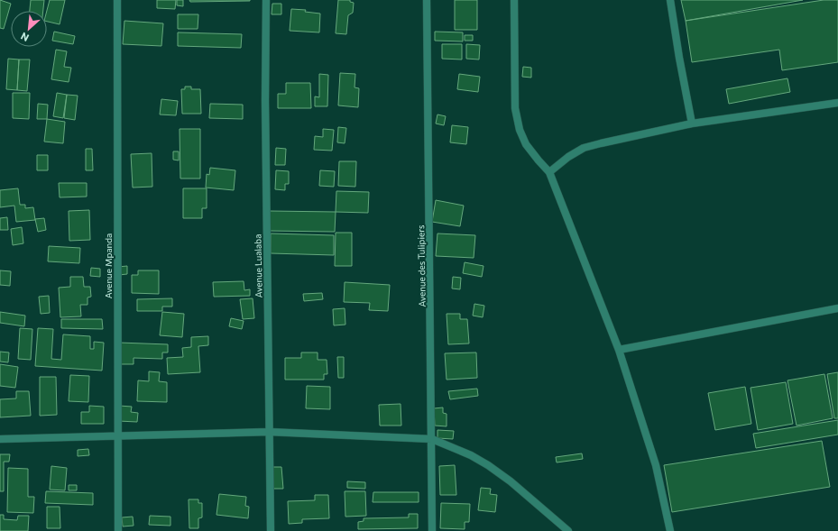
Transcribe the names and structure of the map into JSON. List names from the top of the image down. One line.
{"streets":{"street":["Avenue Mpanda","Avenue Lualaba","Avenue des Tulipiers"]},"north":"bottom left"}
